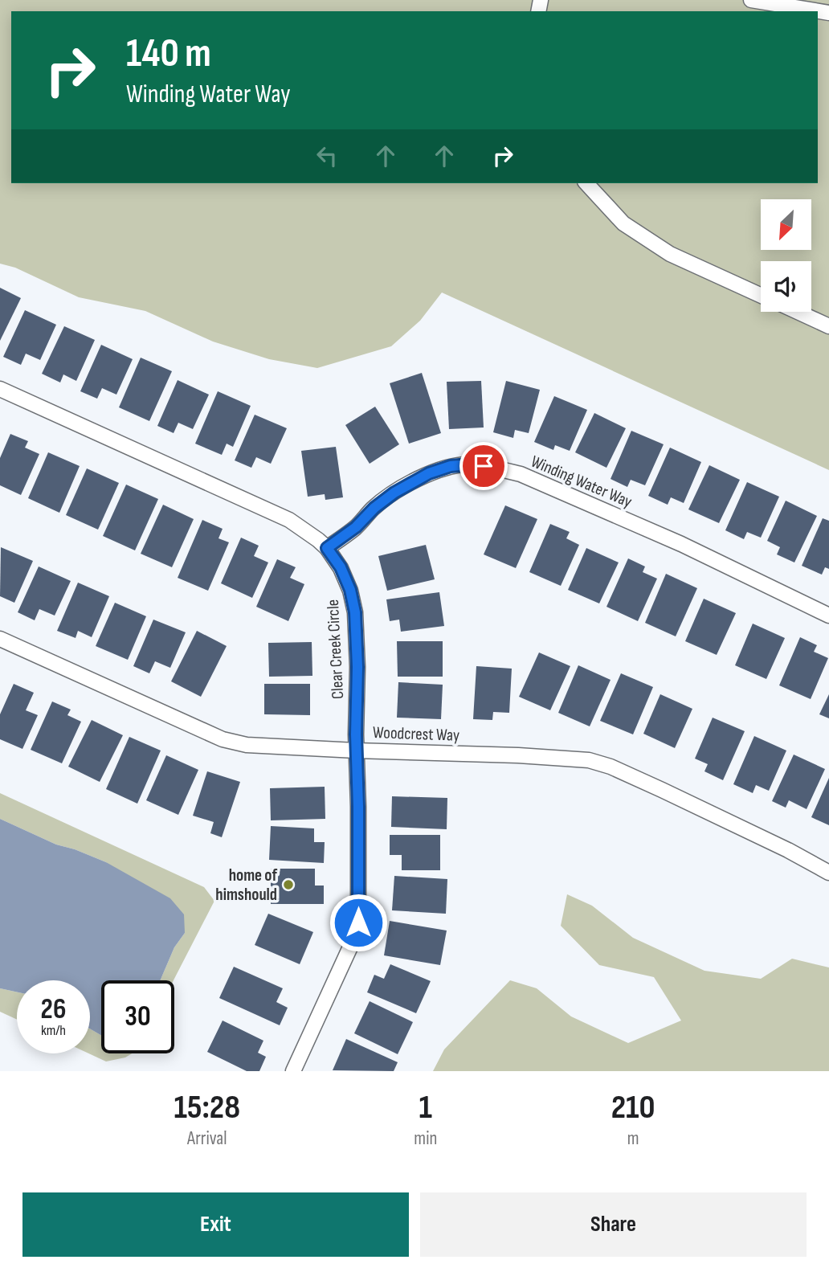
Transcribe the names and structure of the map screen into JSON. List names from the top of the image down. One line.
{"streets":{"street":["Winding Water Way","Clear Creek Circle","Woodcrest Way"]},"crossings":[["Winding Water Way","Clear Creek Circle"],["Clear Creek Circle","Woodcrest Way"]],"places":["home of himshould"],"north":"bottom left","page":{"turn":["140 m","Winding Water Way"],"speed":"26 km/h","limit":"30","eta":["15:28","Arrival","1","min","210","m"],"buttons":["Exit","Share"]}}
